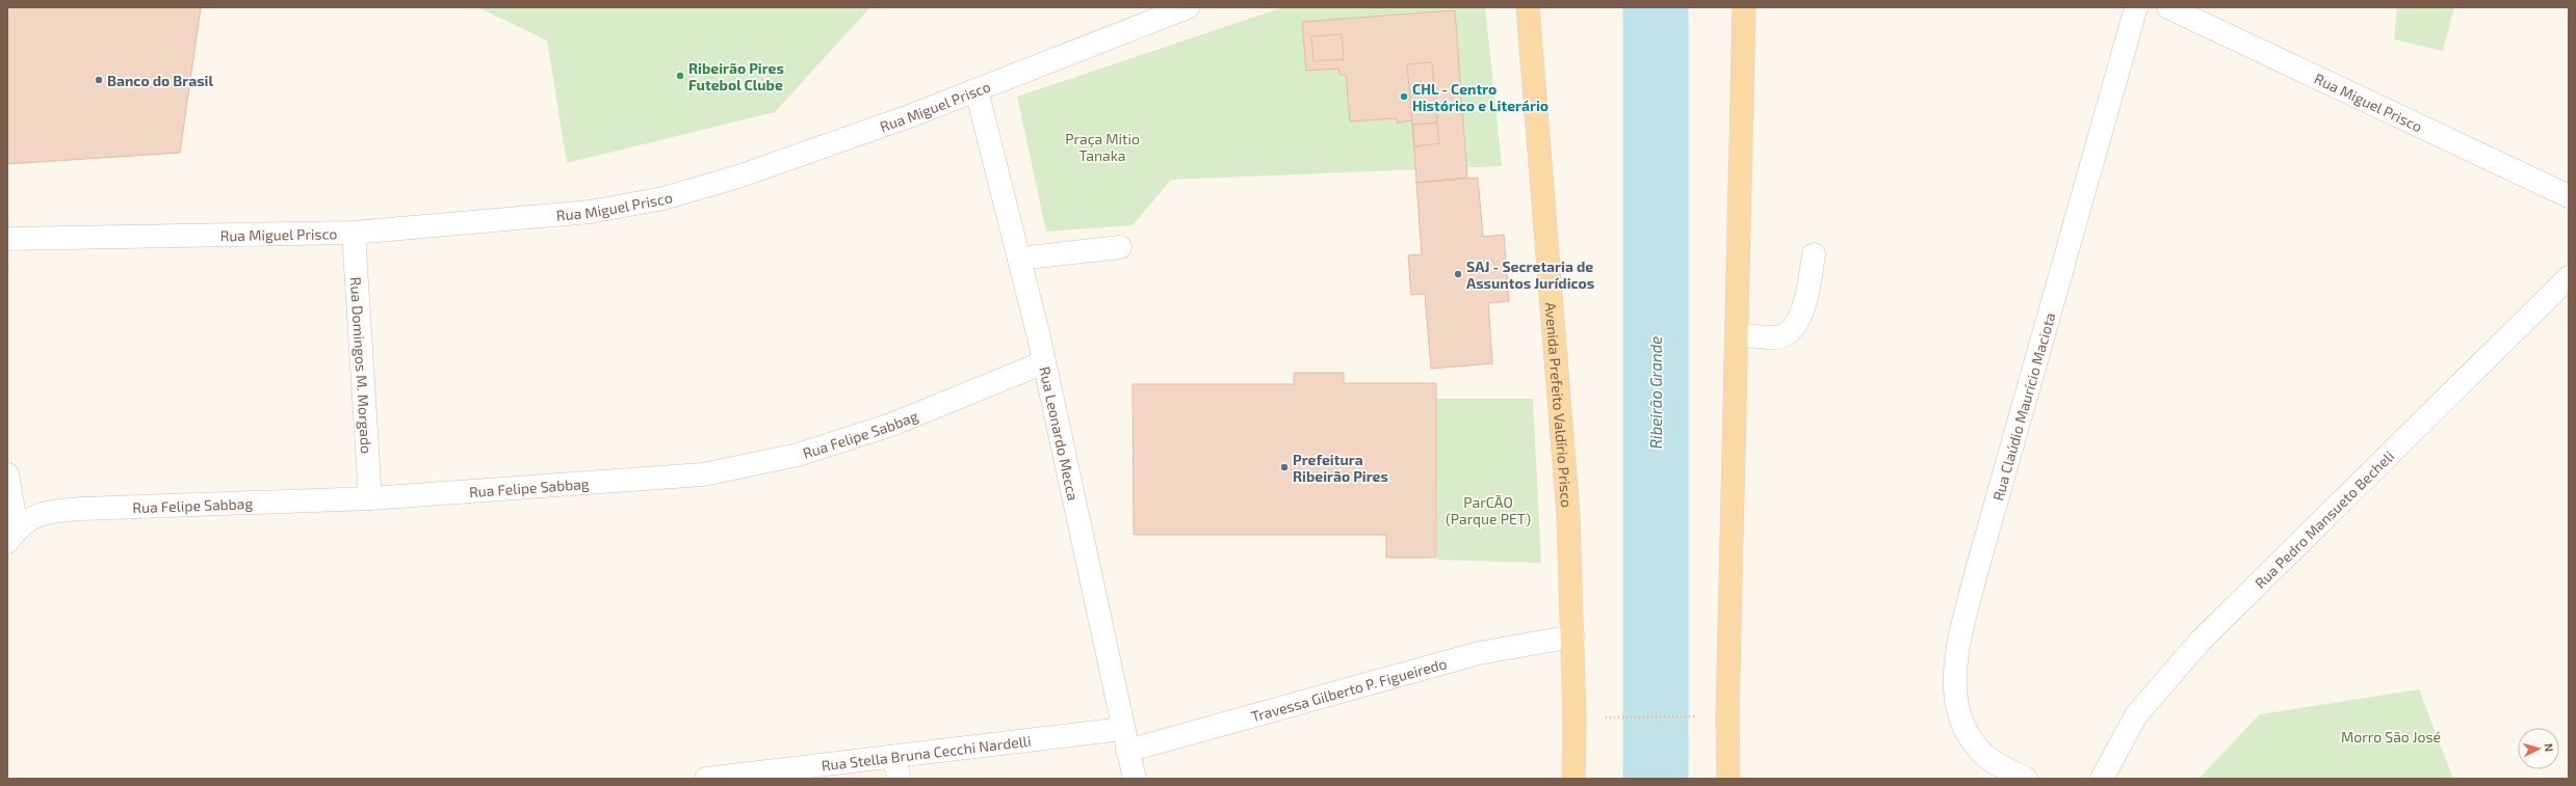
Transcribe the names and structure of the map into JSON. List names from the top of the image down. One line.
{"streets":{"main road":["Avenida Prefeito Valdírio Prisco"],"street":["Rua Miguel Prisco","Rua Domingos M. Morgado","Rua Claúdio Maurício Maciota","Rua Felipe Sabbag","Rua Leonardo Mecca","Rua Pedro Mansueto Becheli","Travessa Gilberto P. Figueiredo","Rua Stella Bruna Cecchi Nardelli"]},"crossings":[["Rua Miguel Prisco","Rua Domingos M. Morgado"],["Rua Miguel Prisco","Rua Leonardo Mecca"],["Rua Domingos M. Morgado","Rua Felipe Sabbag"],["Avenida Prefeito Valdírio Prisco","Travessa Gilberto P. Figueiredo"],["Rua Felipe Sabbag","Rua Leonardo Mecca"],["Rua Leonardo Mecca","Travessa Gilberto P. Figueiredo"],["Rua Leonardo Mecca","Rua Stella Bruna Cecchi Nardelli"]],"water":["Ribeirão Grande"],"parks":["Praça Mitio Tanaka","ParCÃO (Parque PET)","Morro São José"],"places":["Ribeirão Pires Futebol Clube","Banco do Brasil","CHL - Centro Histórico e Literário","SAJ - Secretaria de Assuntos Jurídicos","Prefeitura Ribeirão Pires"],"north":"right"}
